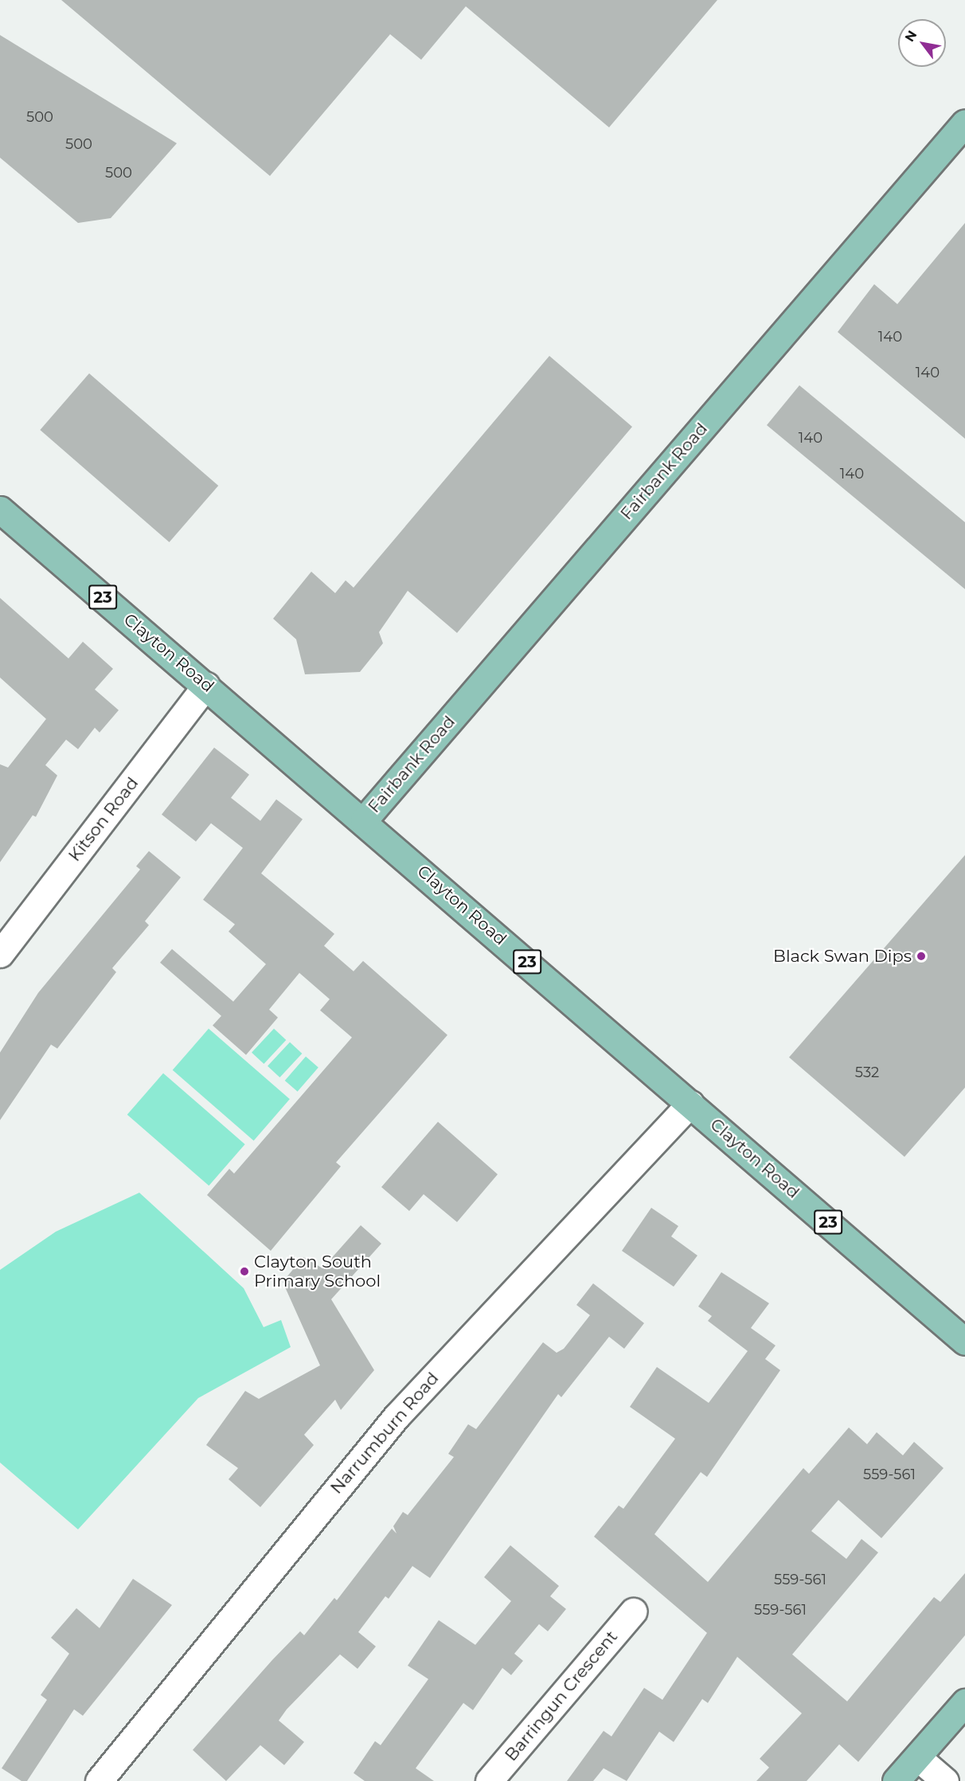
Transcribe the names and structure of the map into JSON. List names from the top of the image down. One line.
{"streets":{"main road":["Fairbank Road","23","Clayton Road"],"street":["Kitson Road","Narrumburn Road","Barringun Crescent"]},"crossings":[["Fairbank Road","Clayton Road"],["Clayton Road","Kitson Road"],["Clayton Road","Narrumburn Road"]],"places":["Black Swan Dips","Clayton South Primary School"],"house_numbers":["500","500","500","140","140","140","140","532","559-561","559-561","559-561"],"north":"top left"}
